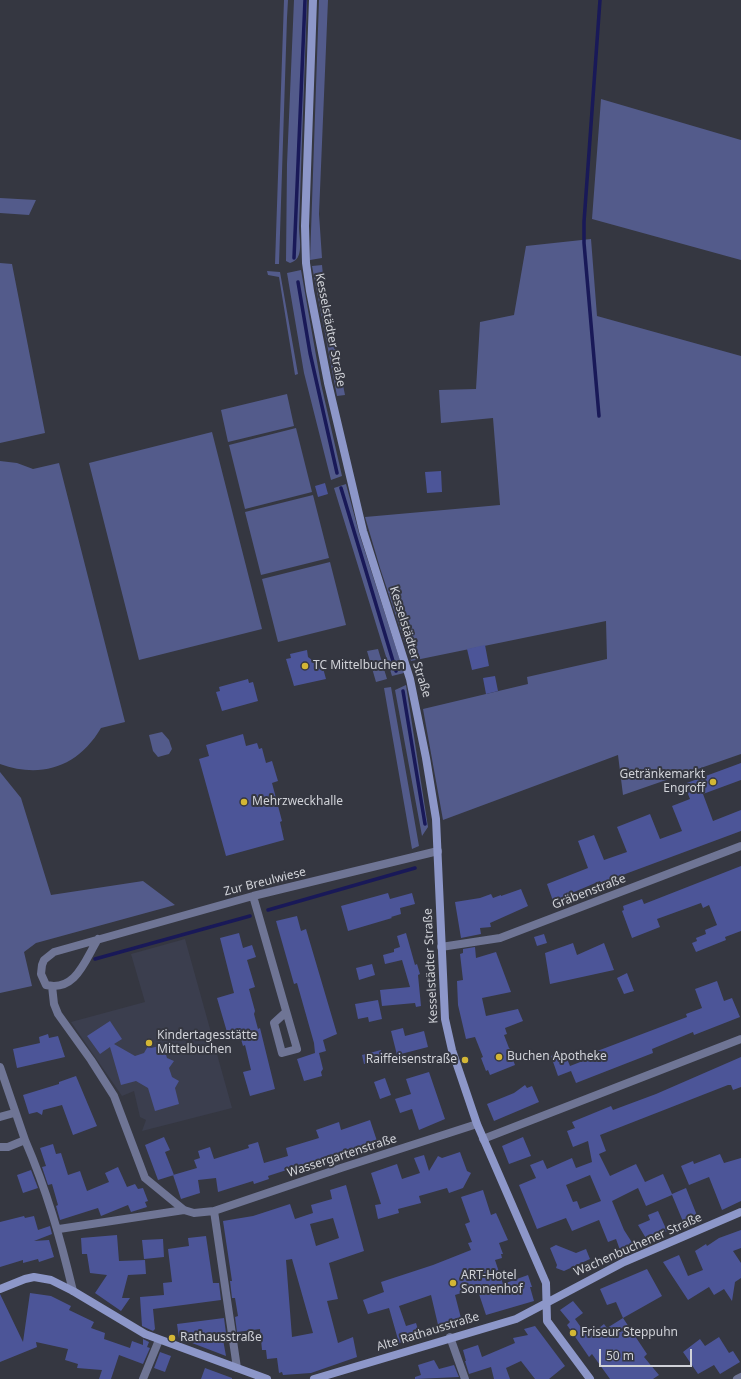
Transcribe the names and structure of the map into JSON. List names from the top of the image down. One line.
{"streets":{"main road":["Kesselstädter Straße","Wachenbuchener Straße","Alte Rathausstraße"],"street":["Zur Breulwiese","Gräbenstraße","Wassergartenstraße"]},"crossings":[["Kesselstädter Straße","Zur Breulwiese"],["Kesselstädter Straße","Gräbenstraße"],["Kesselstädter Straße","Wassergartenstraße"],["Kesselstädter Straße","Wachenbuchener Straße"],["Kesselstädter Straße","Alte Rathausstraße"],["Zur Breulwiese","Wassergartenstraße"],["Wachenbuchener Straße","Alte Rathausstraße"]],"places":["TC Mittelbuchen","Getränkemarkt Engroff","Mehrzweckhalle","Kindertagesstätte Mittelbuchen","Buchen Apotheke","Raiffeisenstraße","ART-Hotel Sonnenhof","Friseur Steppuhn","Rathausstraße"],"scale_bar":"50 m"}
